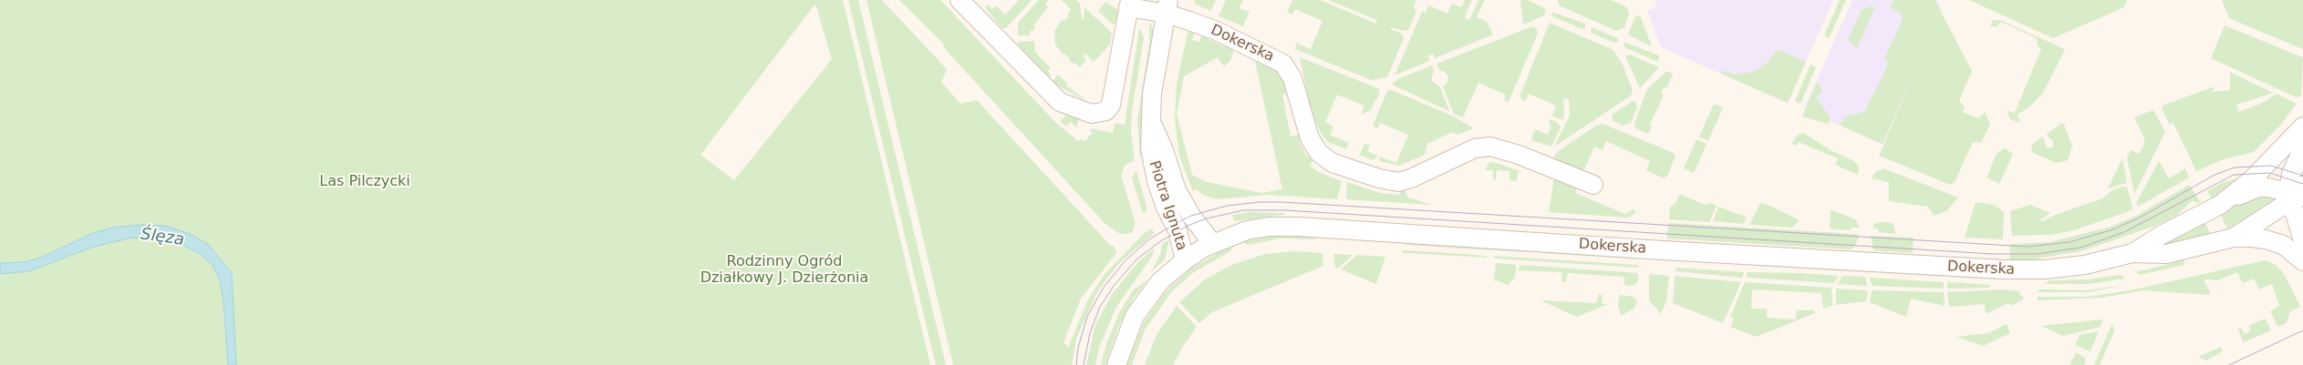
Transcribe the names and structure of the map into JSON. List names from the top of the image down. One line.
{"streets":{"street":["Dokerska","Piotra Ignuta"]},"crossings":[["Dokerska","Piotra Ignuta"]],"water":["Ślęza"],"parks":["Las Pilczycki","Rodzinny Ogród Działkowy J. Dzierżonia"]}
